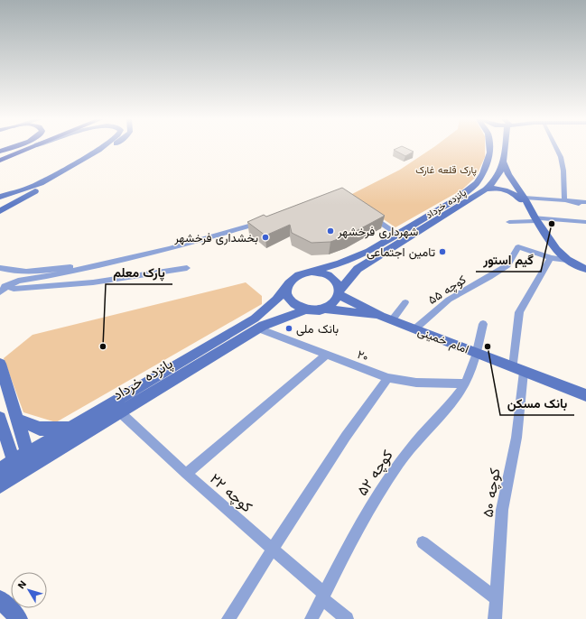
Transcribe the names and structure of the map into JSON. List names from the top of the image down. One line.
{"streets":{"main road":["پانزده خرداد","امام خمینی"],"street":["کوچه ۵۵","۲۰","کوچه ۵۲","کوچه ۲۲","کوچه ۵۰"]},"crossings":[["پانزده خرداد","امام خمینی"],["پانزده خرداد","۲۰"],["پانزده خرداد","کوچه ۲۲"],["کوچه ۵۵","امام خمینی"],["کوچه ۵۵","کوچه ۵۰"],["امام خمینی","کوچه ۵۲"],["امام خمینی","کوچه ۵۰"],["۲۰","کوچه ۵۲"],["کوچه ۵۲","کوچه ۲۲"]],"parks":["پارک قلعه غارک"],"places":["گیم استور","شهرداری فرخشهر","بخشداری فرخشهر","تامین اجتماعی","بانک ملی","پارک معلم","بانک مسکن"],"north":"top left"}
